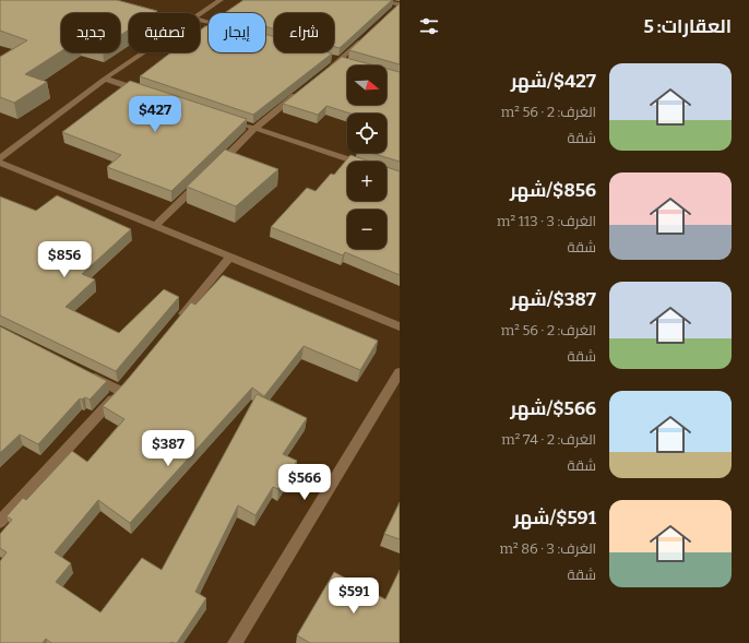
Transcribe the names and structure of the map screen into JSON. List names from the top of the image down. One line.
{"north":"right","page":{"heading":"العقارات: 5","chip":["شراء","إيجار","تصفية","جديد"],"list":[{"name":"$427/شهر","note":"الغرف: 2 · 56 m² · شقة"},{"name":"$856/شهر","note":"الغرف: 3 · 113 m² · شقة"},{"name":"$387/شهر","note":"الغرف: 2 · 56 m² · شقة"},{"name":"$566/شهر","note":"الغرف: 2 · 74 m² · شقة"},{"name":"$591/شهر","note":"الغرف: 3 · 86 m² · شقة"}],"map_buttons":["+","−"],"price":["$427","$856","$387","$566","$591"]}}
